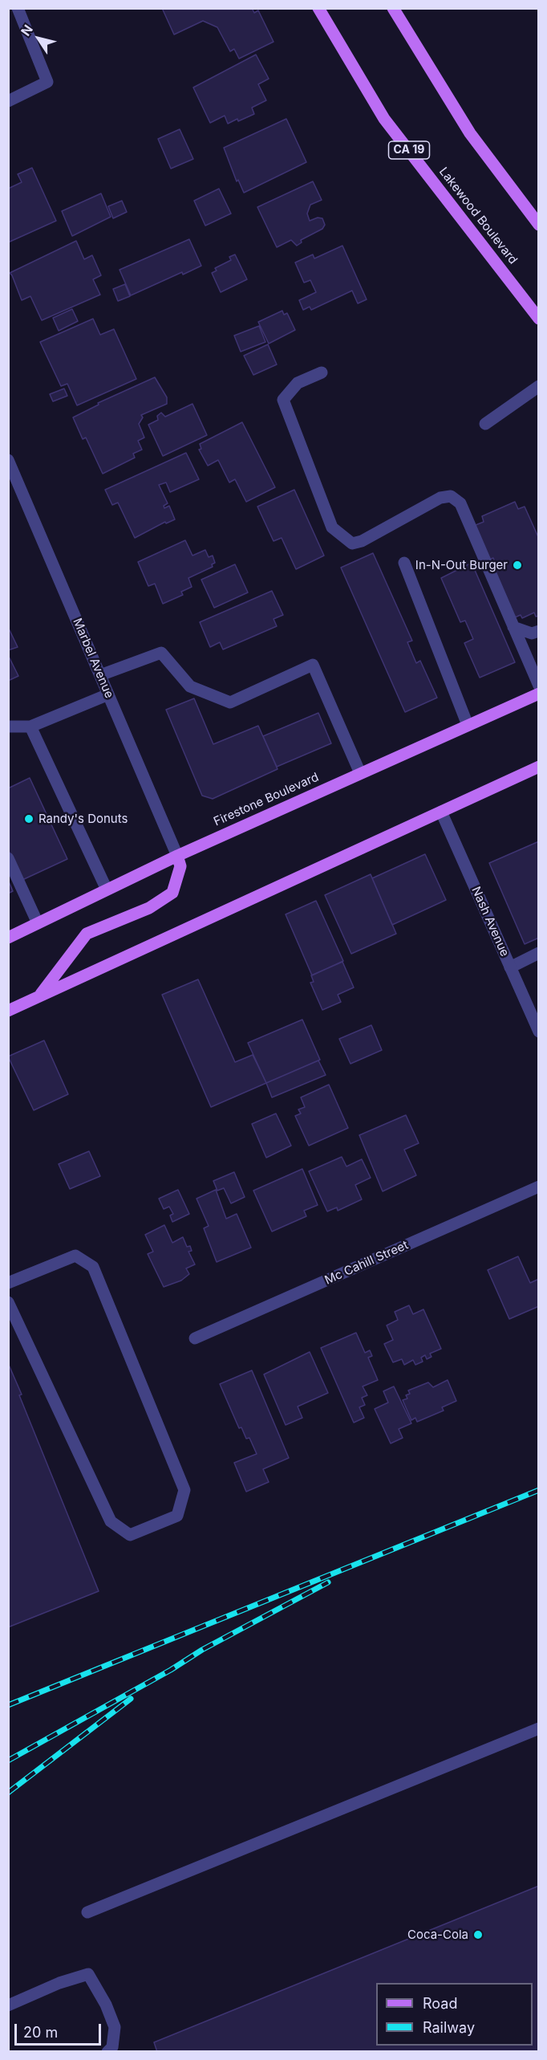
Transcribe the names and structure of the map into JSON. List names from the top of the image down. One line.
{"streets":{"main road":["CA 19","Lakewood Boulevard","Firestone Boulevard"],"street":["Marbel Avenue","Nash Avenue","Mc Cahill Street"]},"crossings":[["Marbel Avenue","Firestone Boulevard"]],"places":["In-N-Out Burger","Randy's Donuts","Coca-Cola"],"legend":["Road","Railway"],"scale_bar":"20 m","north":"top left"}
